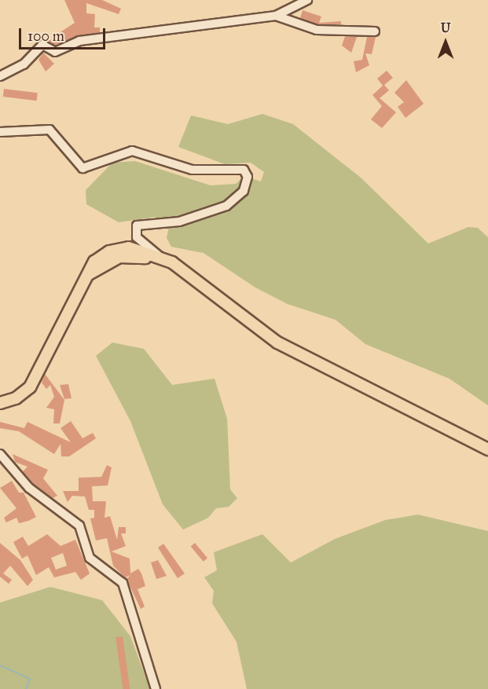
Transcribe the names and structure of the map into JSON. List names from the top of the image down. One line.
{"scale_bar":"100 m","north":"top"}
